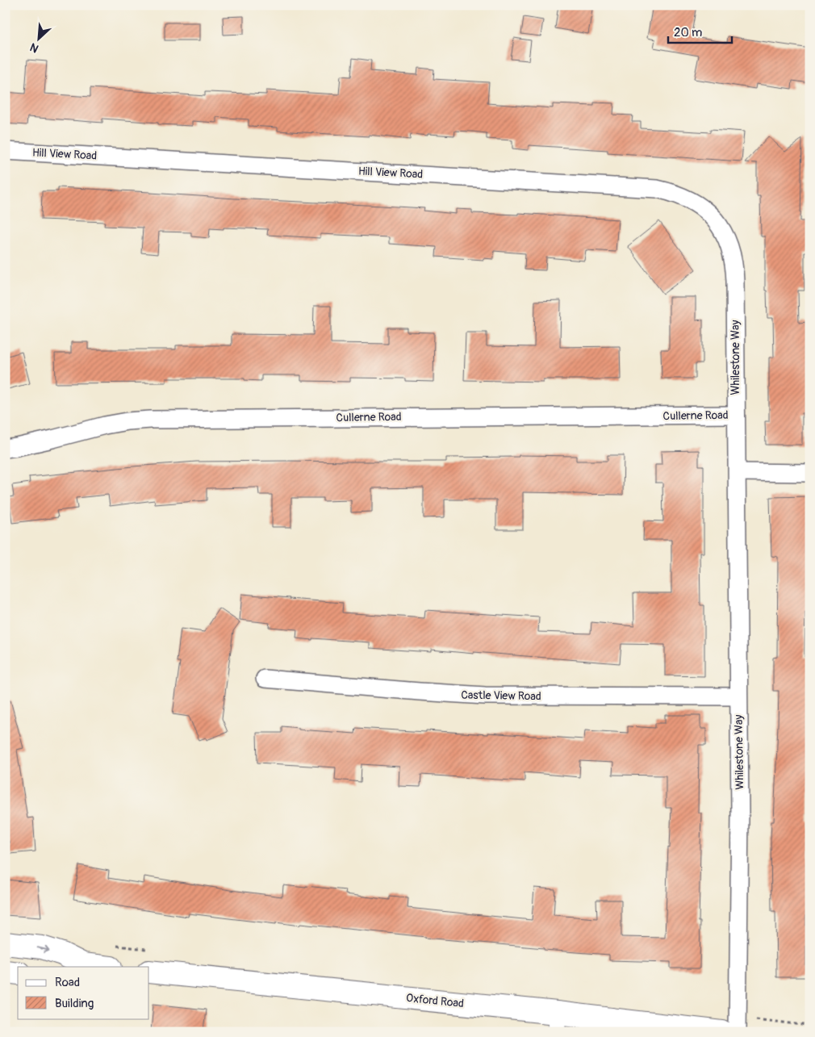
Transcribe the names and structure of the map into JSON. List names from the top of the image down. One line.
{"streets":{"main road":["Oxford Road"],"street":["Hill View Road","Whilestone Way","Cullerne Road","Castle View Road"]},"crossings":[["Hill View Road","Whilestone Way"],["Whilestone Way","Cullerne Road"],["Whilestone Way","Castle View Road"]],"legend":["Road","Building"],"scale_bar":"20 m","north":"bottom left"}
